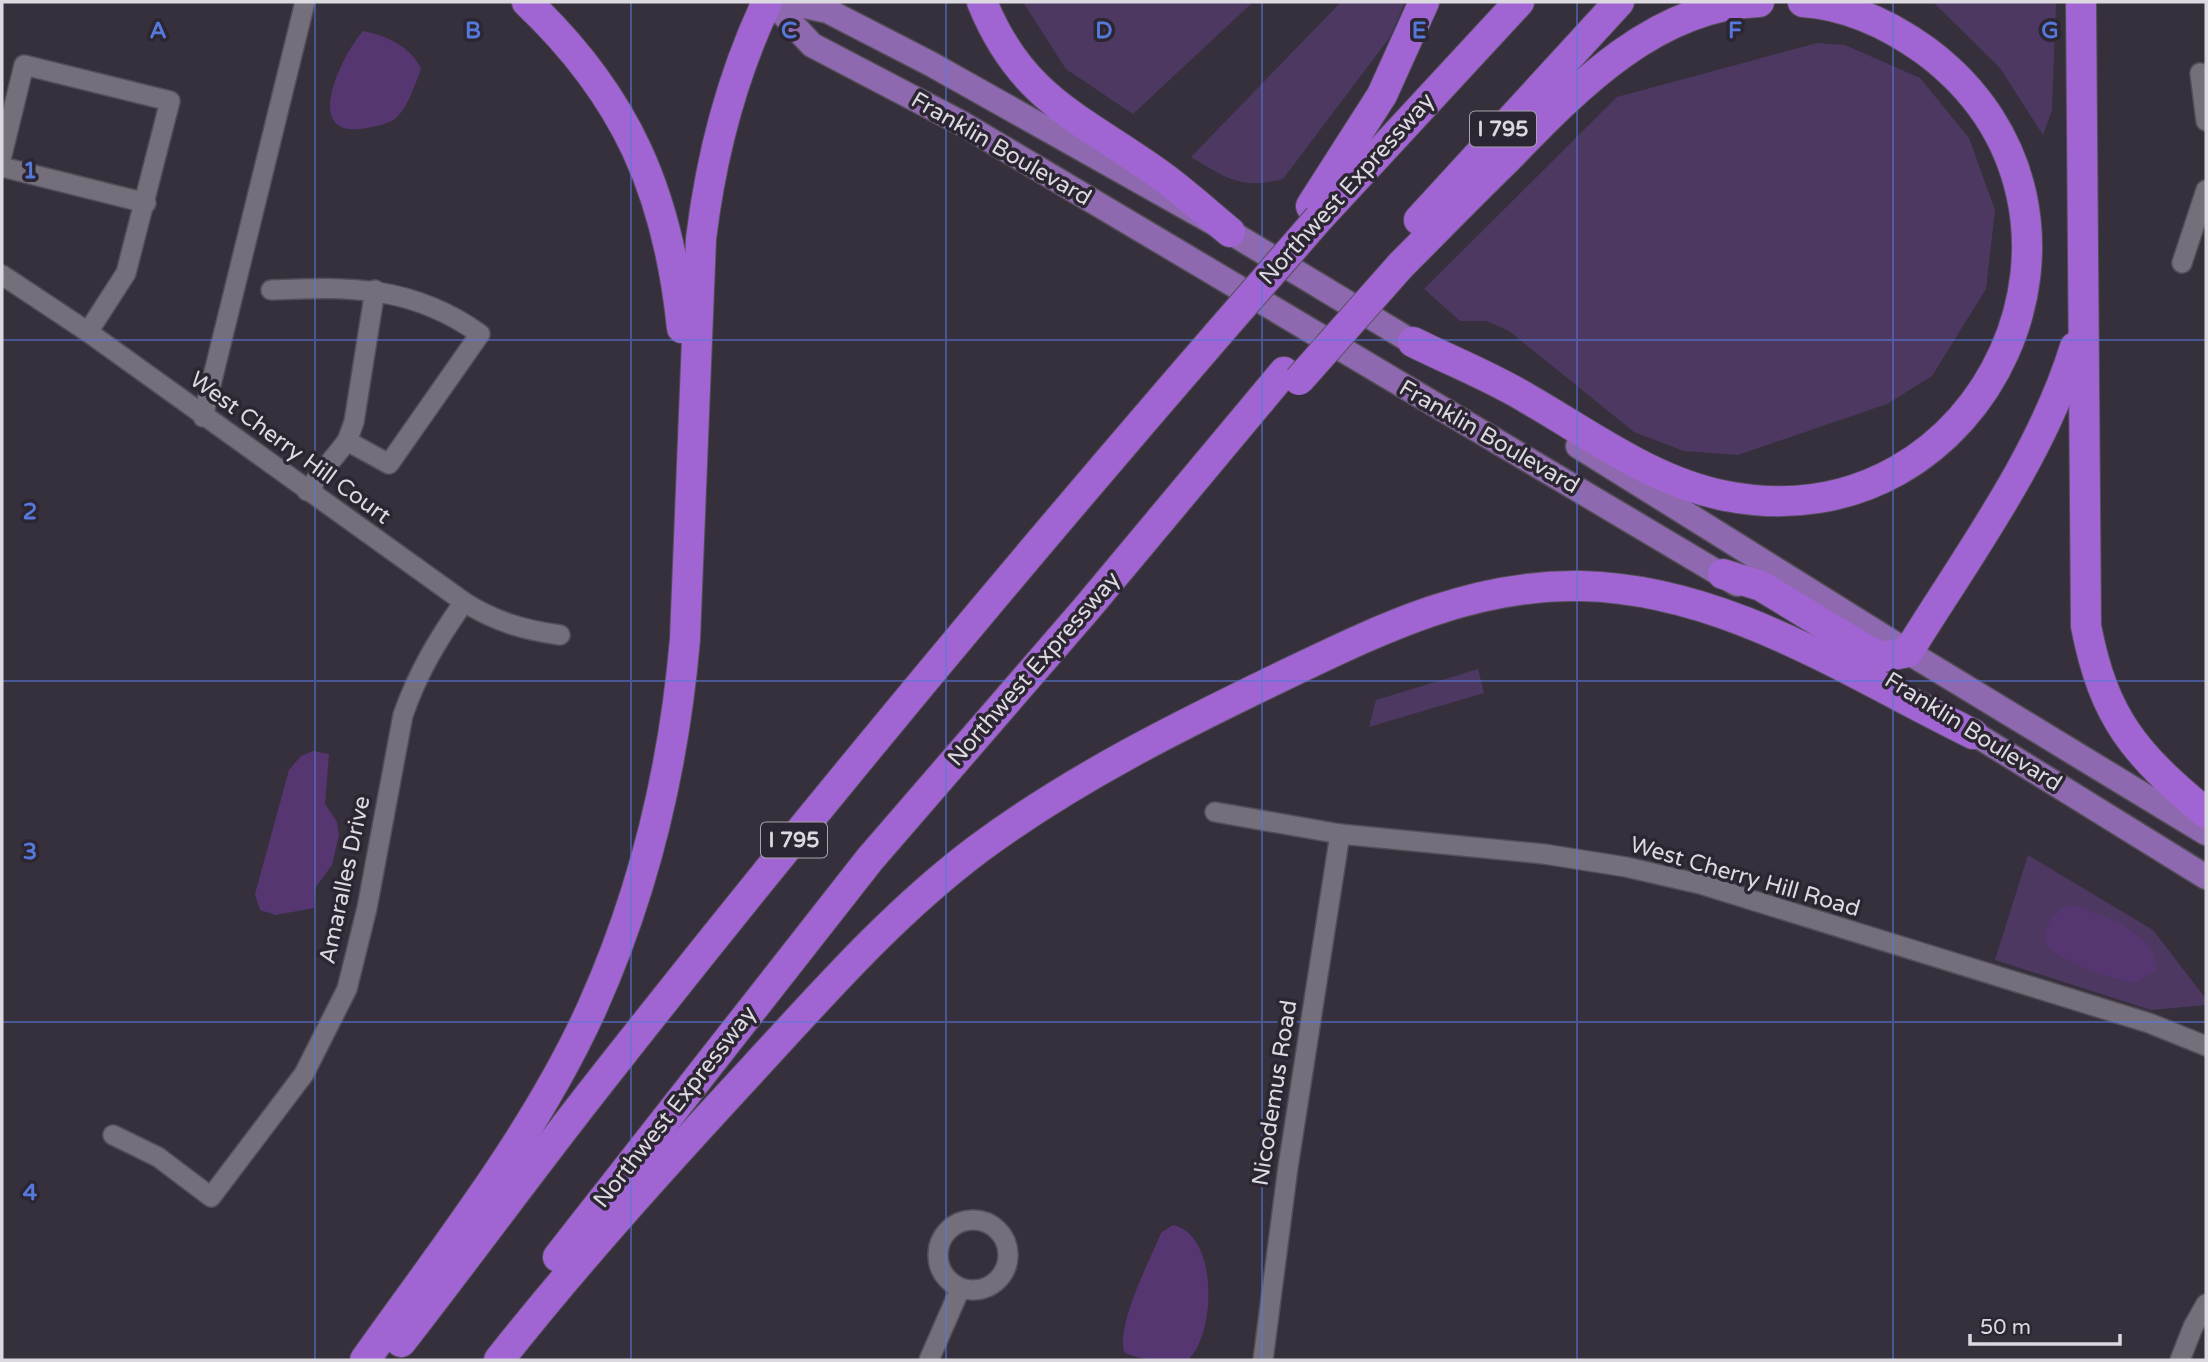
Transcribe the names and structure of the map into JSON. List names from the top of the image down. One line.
{"streets":{"highway":["I 795","Northwest Expressway"],"main road":["Franklin Boulevard"],"street":["West Cherry Hill Court","West Cherry Hill Road","Amaralles Drive","Nicodemus Road"]},"crossings":[["West Cherry Hill Court","Amaralles Drive"],["West Cherry Hill Road","Nicodemus Road"]],"scale_bar":"50 m","grid":{"columns":["A","B","C","D","E","F","G"],"rows":["1","2","3","4"]}}
